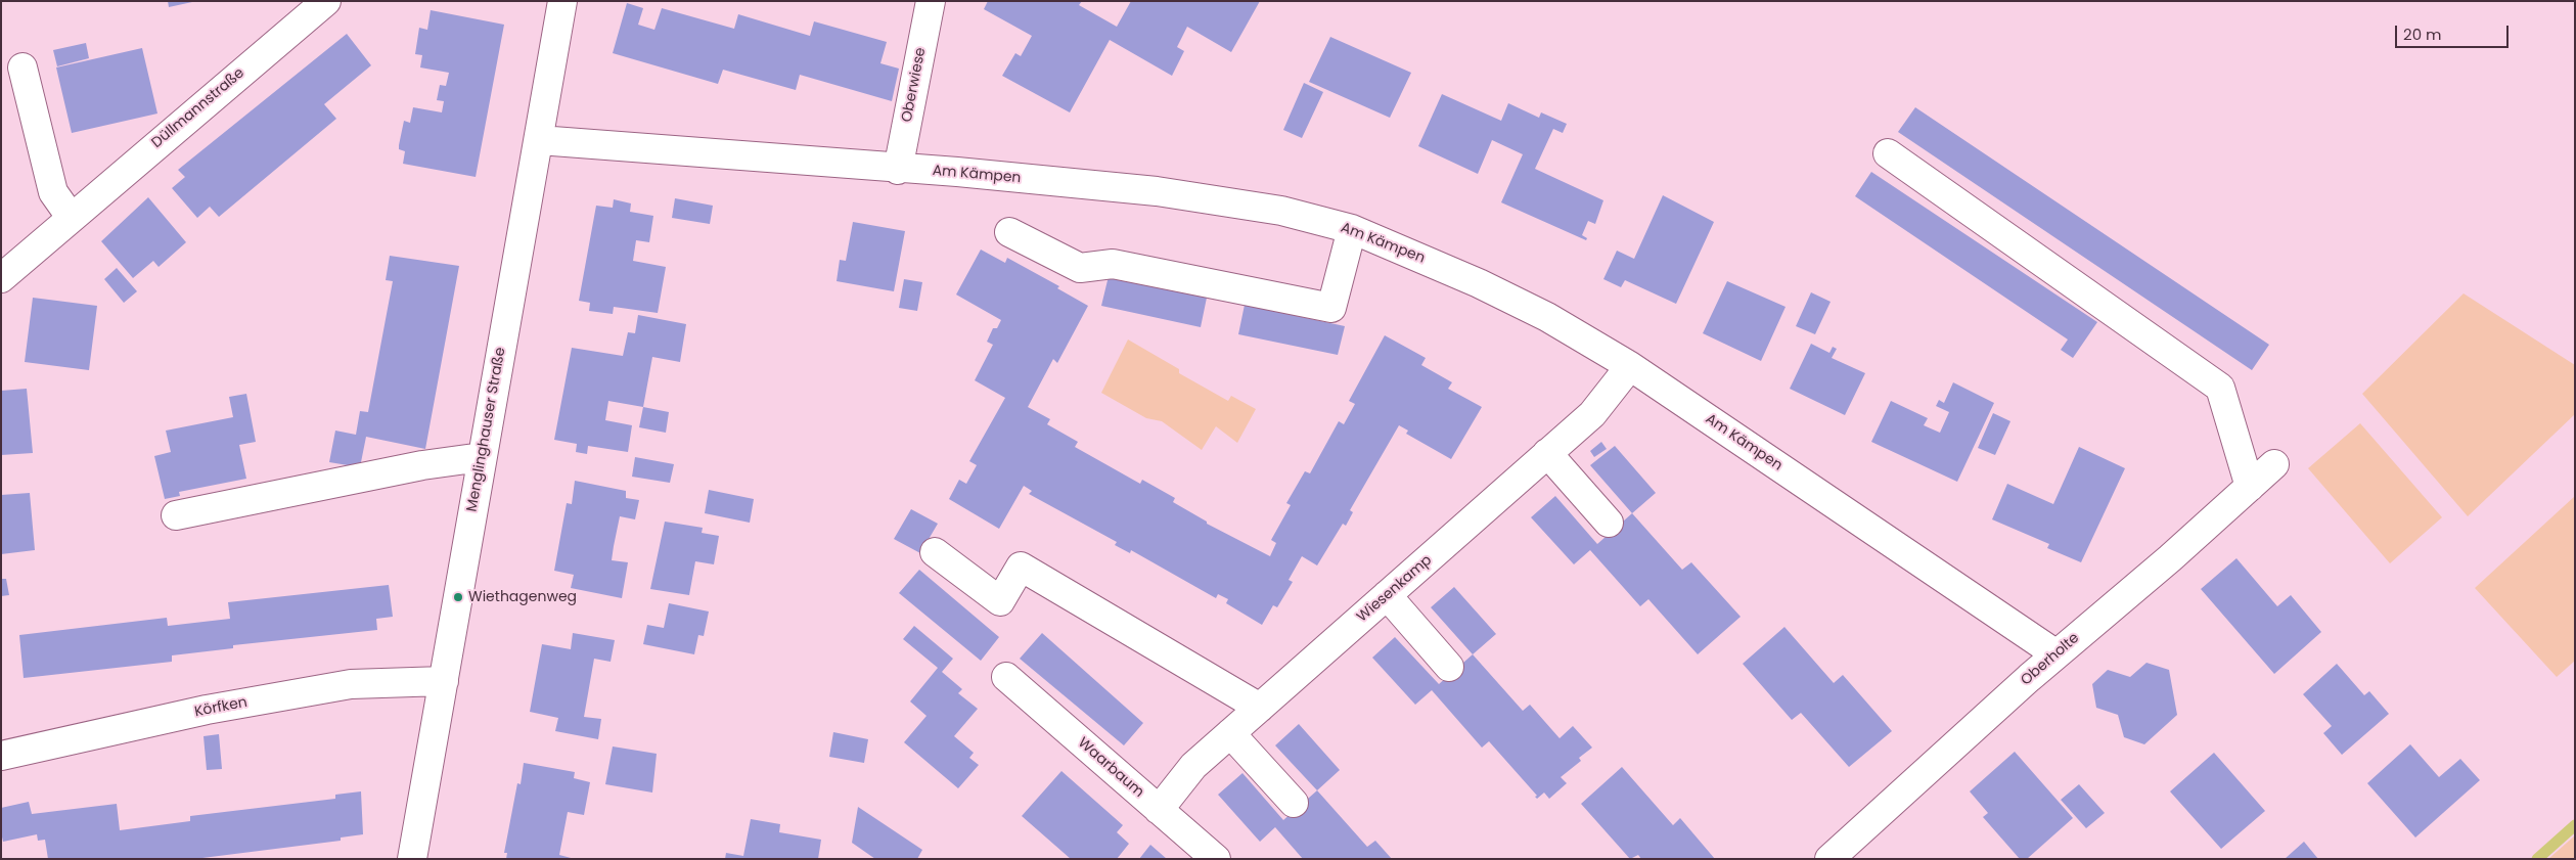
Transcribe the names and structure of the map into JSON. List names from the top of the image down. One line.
{"streets":{"street":["Oberwiese","Düllmannstraße","Am Kämpen","Menglinghauser Straße","Wiesenkamp","Oberholte","Körfken","Waarbaum"]},"crossings":[["Oberwiese","Am Kämpen"],["Am Kämpen","Menglinghauser Straße"],["Am Kämpen","Wiesenkamp"],["Am Kämpen","Oberholte"],["Menglinghauser Straße","Körfken"],["Wiesenkamp","Waarbaum"]],"places":["Wiethagenweg"],"scale_bar":"20 m"}
